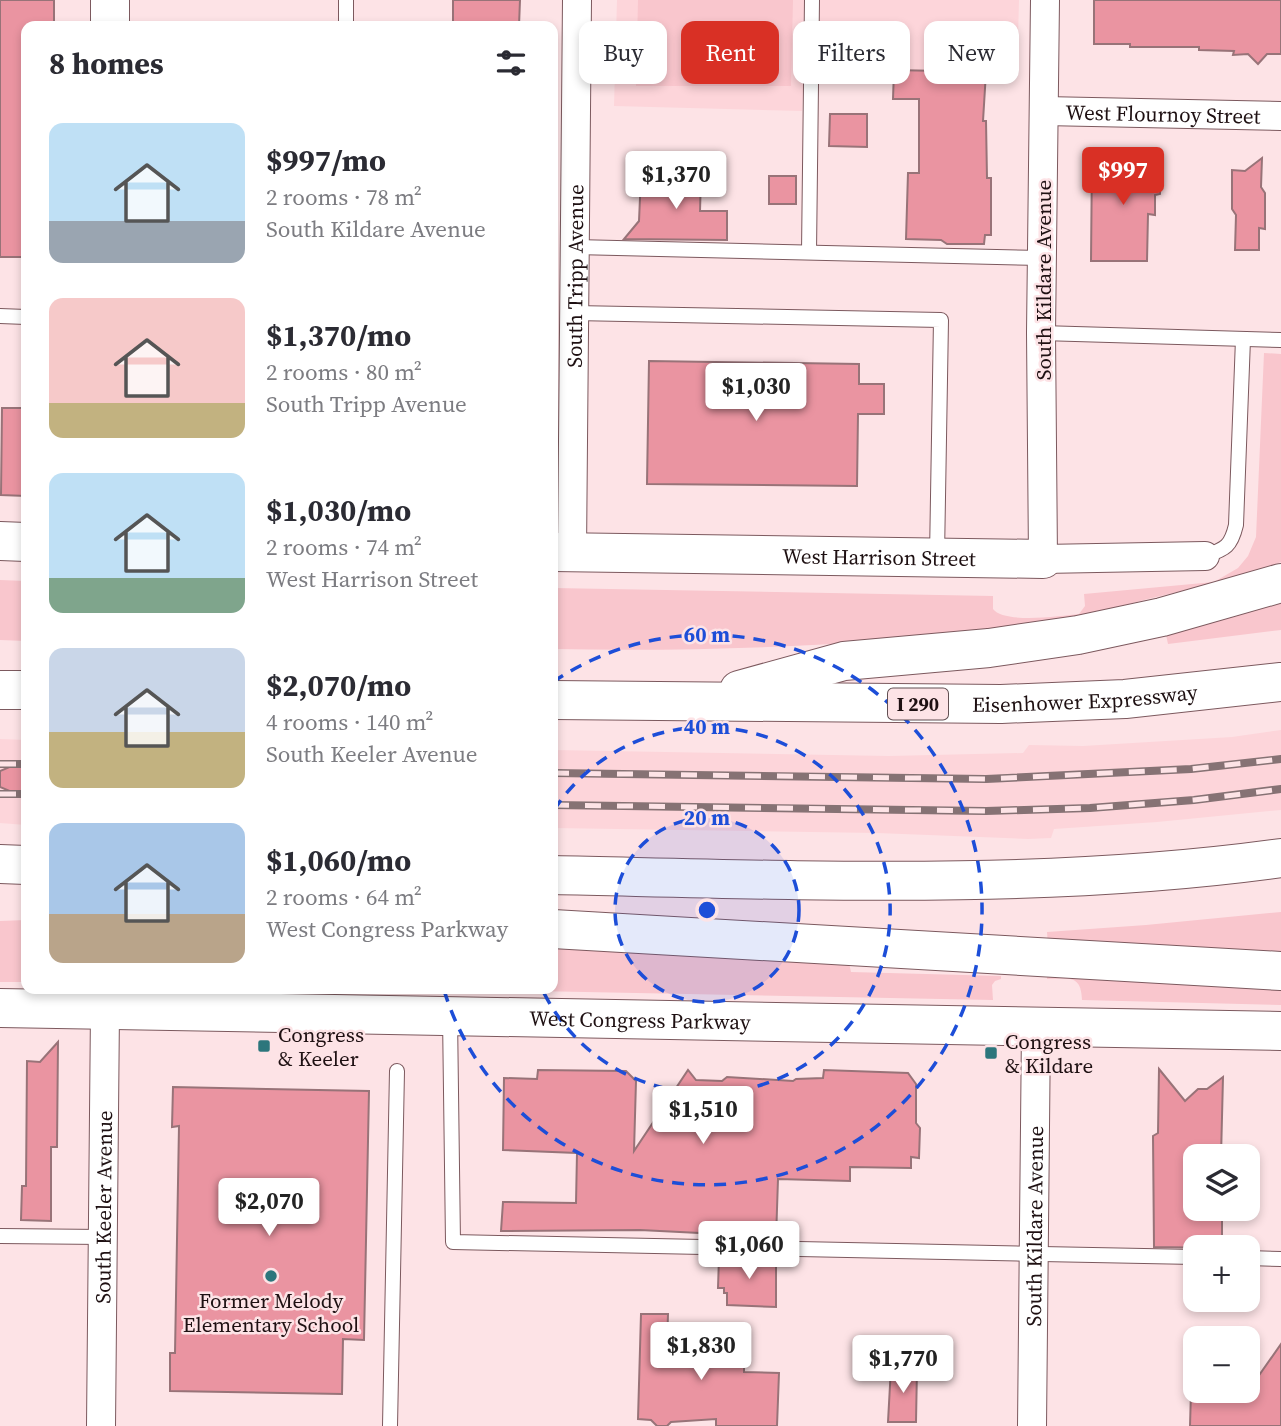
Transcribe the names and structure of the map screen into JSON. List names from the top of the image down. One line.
{"streets":{"main road":["West Harrison Street","Eisenhower Expressway","I 290","West Congress Parkway"],"street":["West Flournoy Street","South Tripp Avenue","South Kildare Avenue","South Keeler Avenue"]},"crossings":[["West Flournoy Street","South Kildare Avenue"],["South Tripp Avenue","West Harrison Street"],["South Kildare Avenue","West Harrison Street"],["South Kildare Avenue","West Congress Parkway"],["West Congress Parkway","South Keeler Avenue"]],"places":{"transit":["Congress & Keeler","Congress & Kildare"],"other":["Former Melody Elementary School"]},"page":{"chip":["Buy","Rent","Filters","New"],"heading":"8 homes","list":[{"name":"$997/mo","note":"2 rooms · 78 m² · South Kildare Avenue"},{"name":"$1,370/mo","note":"2 rooms · 80 m² · South Tripp Avenue"},{"name":"$1,030/mo","note":"2 rooms · 74 m² · West Harrison Street"},{"name":"$2,070/mo","note":"4 rooms · 140 m² · South Keeler Avenue"},{"name":"$1,060/mo","note":"2 rooms · 64 m² · West Congress Parkway"}],"price":["$997","$1,370","$1,030","$1,510","$2,070","$1,060","$1,830","$1,770"],"map_buttons":["+","−"]},"rings":["60 m","40 m","20 m"]}
